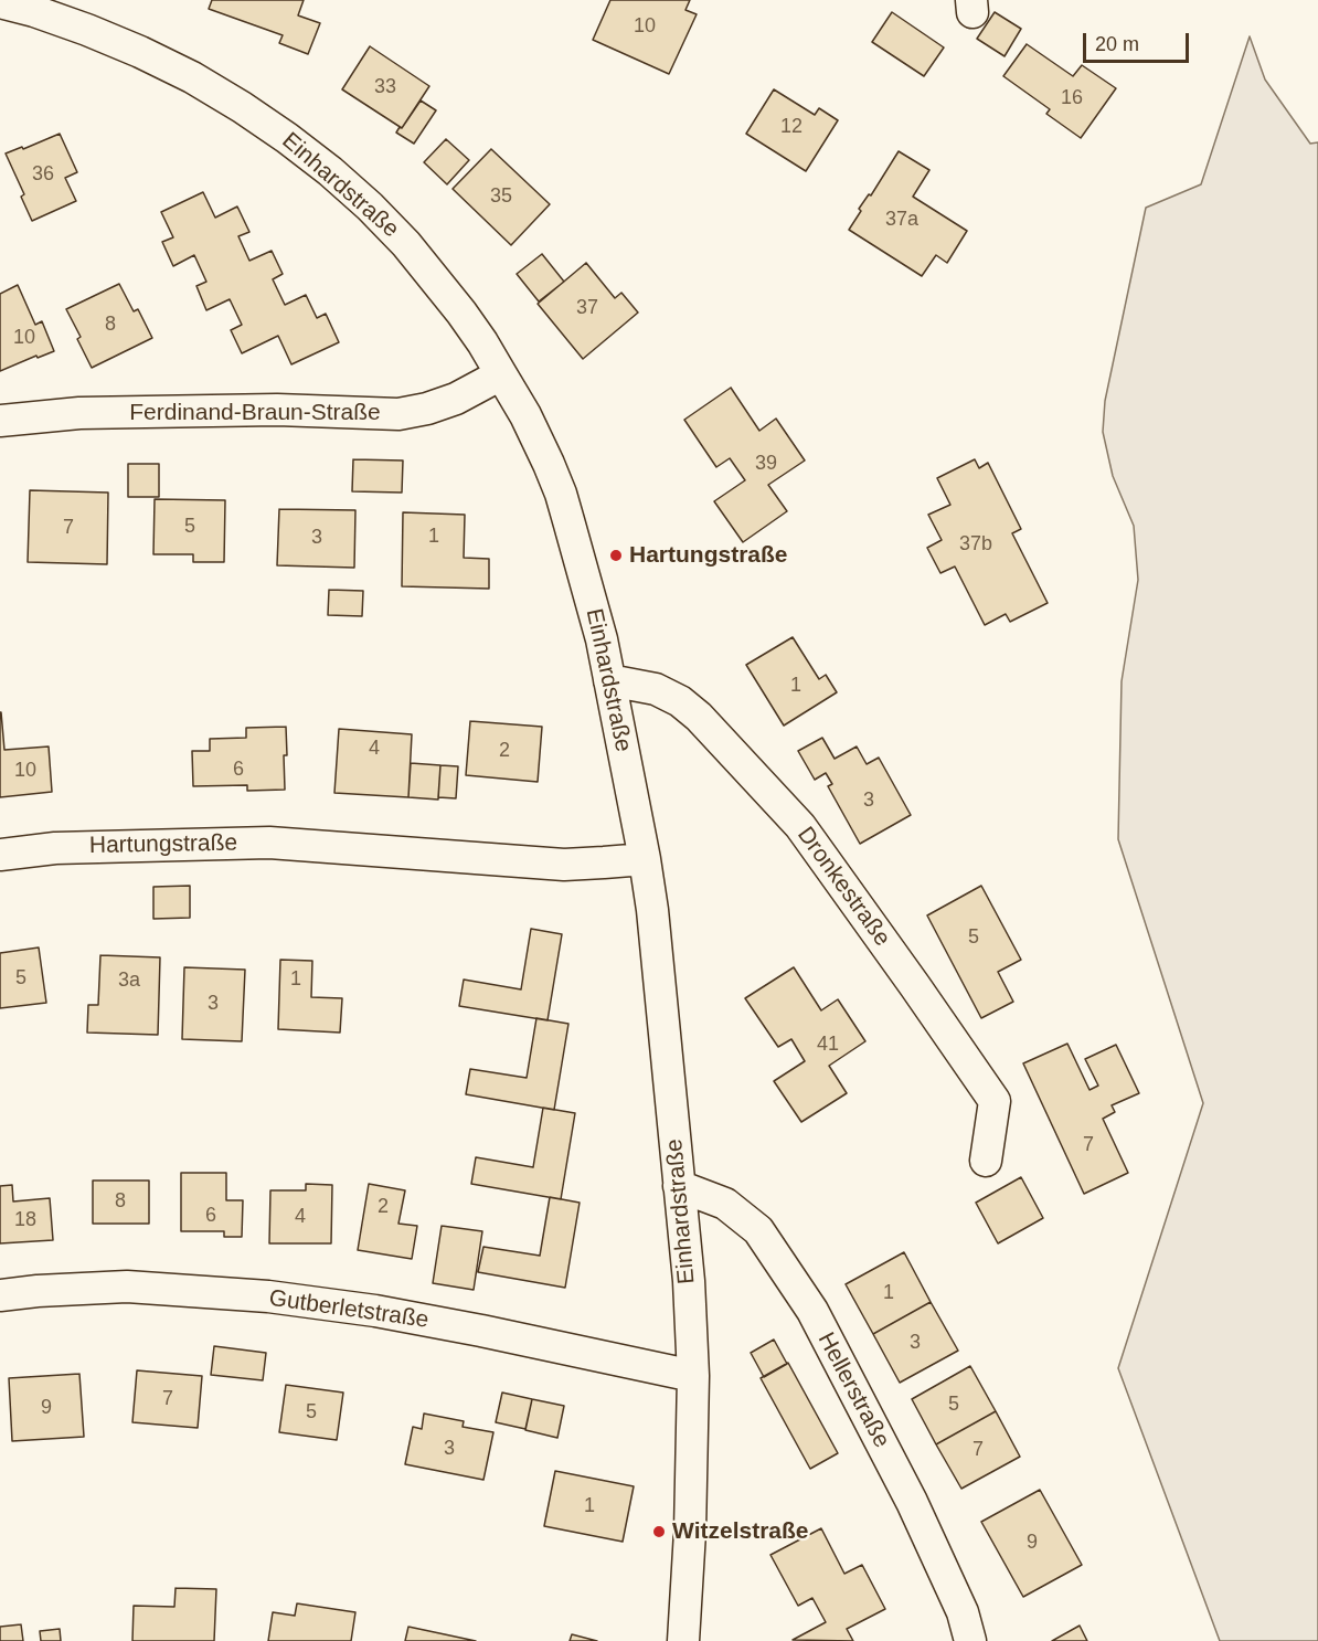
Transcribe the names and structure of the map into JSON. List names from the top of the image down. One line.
{"streets":{"street":["Einhardstraße","Ferdinand-Braun-Straße","Hartungstraße","Dronkestraße","Gutberletstraße","Hellerstraße"]},"crossings":[["Einhardstraße","Ferdinand-Braun-Straße"],["Einhardstraße","Hartungstraße"],["Einhardstraße","Dronkestraße"],["Einhardstraße","Gutberletstraße"],["Einhardstraße","Hellerstraße"]],"places":["Hartungstraße","Witzelstraße"],"house_numbers":["10","33","16","12","36","35","37a","37","8","10","39","5","7","1","3","37b","1","4","2","6","10","3","5","5","1","3a","3","41","7","8","2","6","4","18","1","3","7","5","9","5","3","7","1","9"],"scale_bar":"20 m"}
